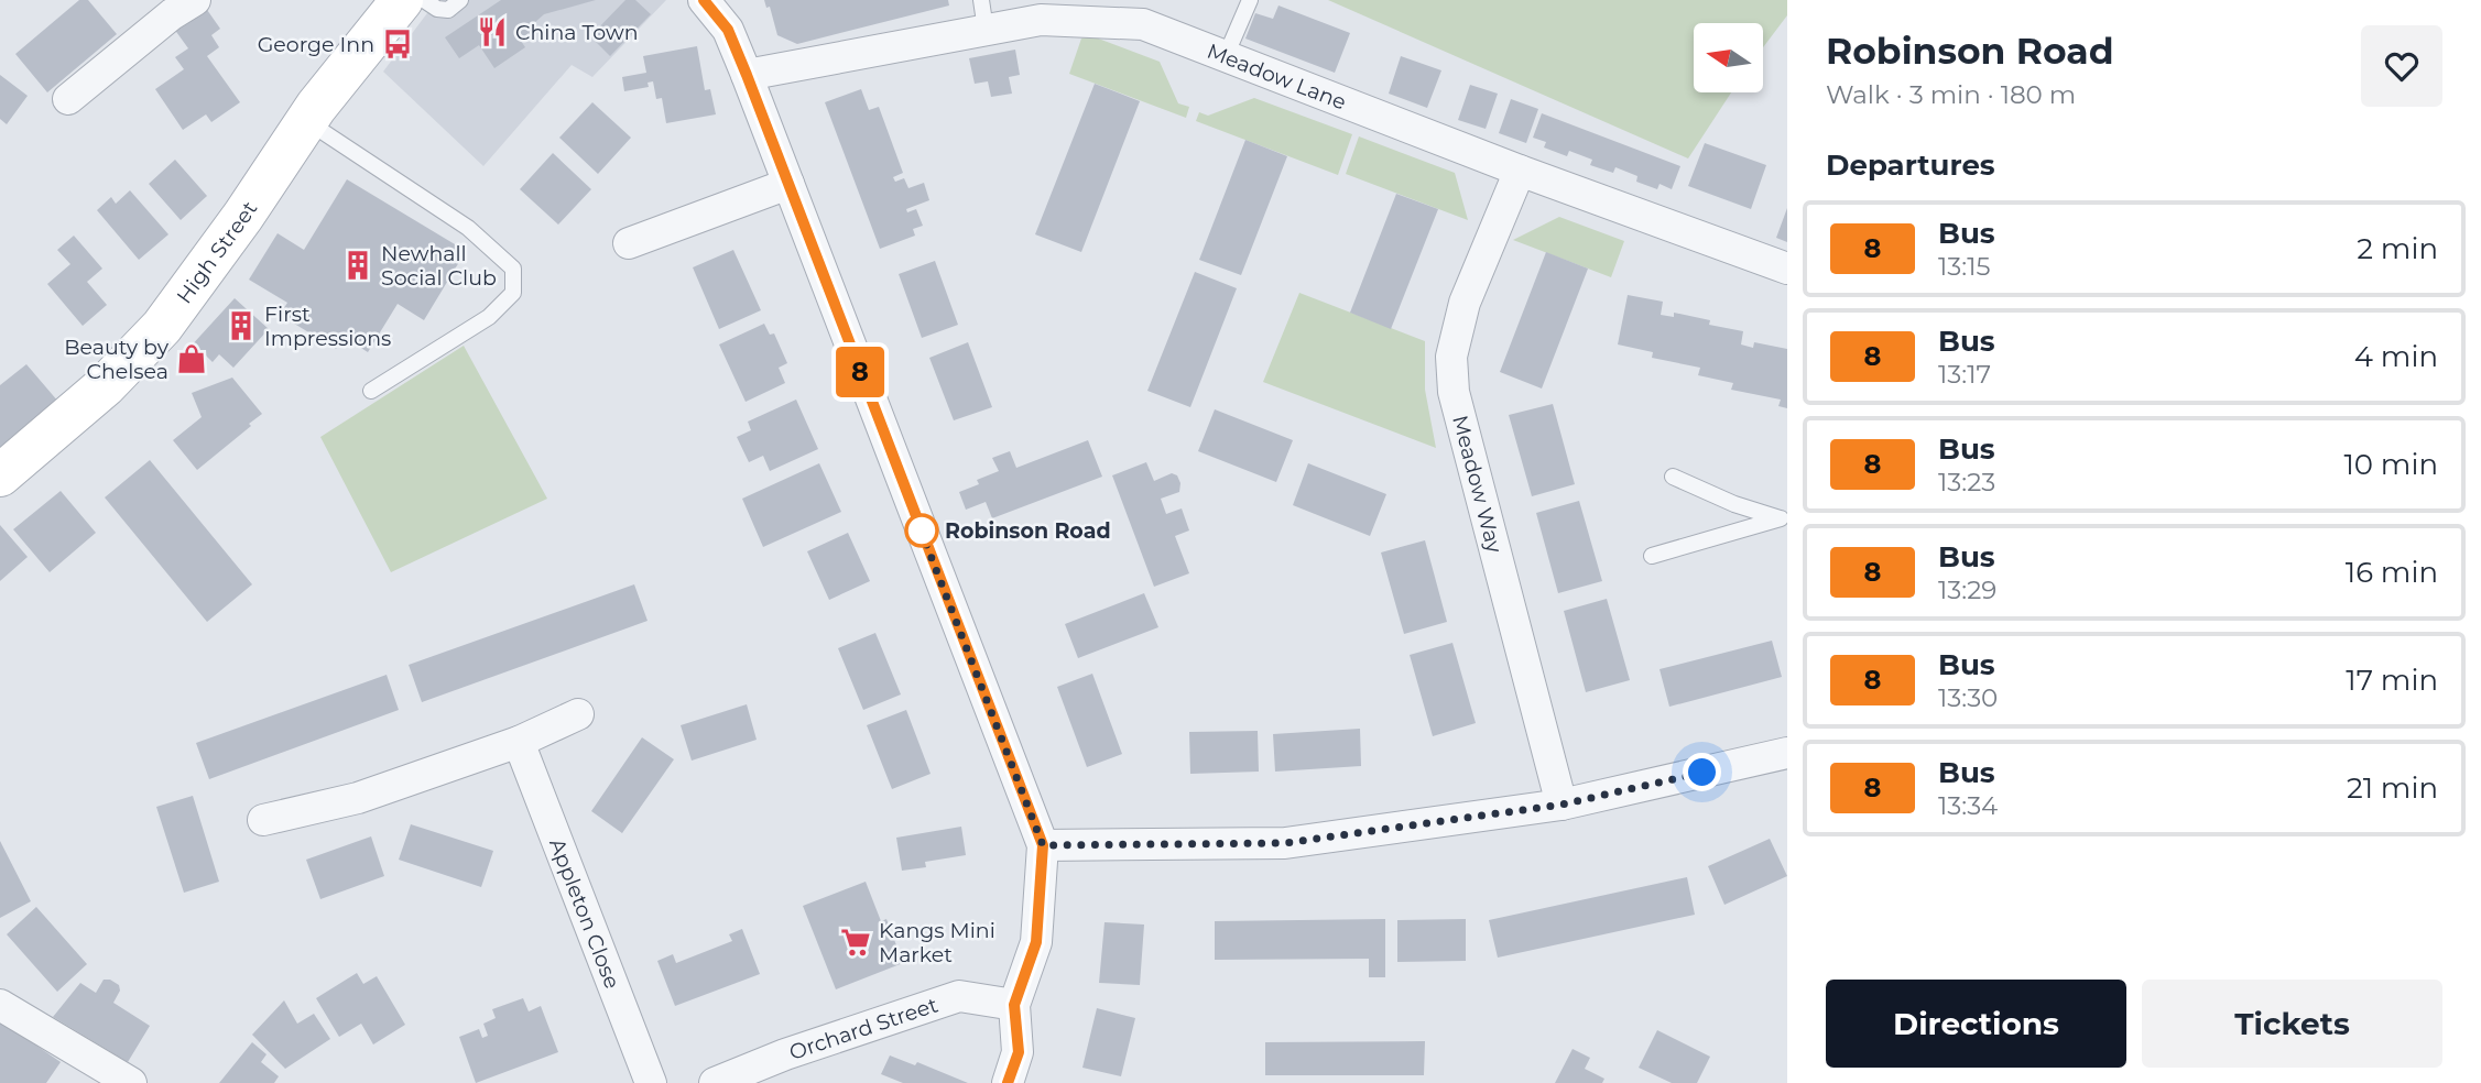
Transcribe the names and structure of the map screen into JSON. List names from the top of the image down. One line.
{"streets":{"main road":["High Street"],"street":["Meadow Lane","Meadow Way","Appleton Close","Orchard Street"]},"crossings":[["Meadow Lane","Meadow Way"]],"places":{"restaurant":["China Town"],"bus stop":["George Inn"],"building":["Newhall Social Club","First Impressions"],"shop":["Beauty by Chelsea"],"other":["Robinson Road"],"supermarket":["Kangs Mini Market"]},"lines":["bus line 8"],"north":"left","page":{"on_map":"8","heading":[["Robinson Road","Walk · 3 min · 180 m"],"Departures"],"list":[{"mark":"8","name":"Bus","note":"13:15","value":"2 min"},{"mark":"8","name":"Bus","note":"13:17","value":"4 min"},{"mark":"8","name":"Bus","note":"13:23","value":"10 min"},{"mark":"8","name":"Bus","note":"13:29","value":"16 min"},{"mark":"8","name":"Bus","note":"13:30","value":"17 min"},{"mark":"8","name":"Bus","note":"13:34","value":"21 min"}],"buttons":["Directions","Tickets"]}}
